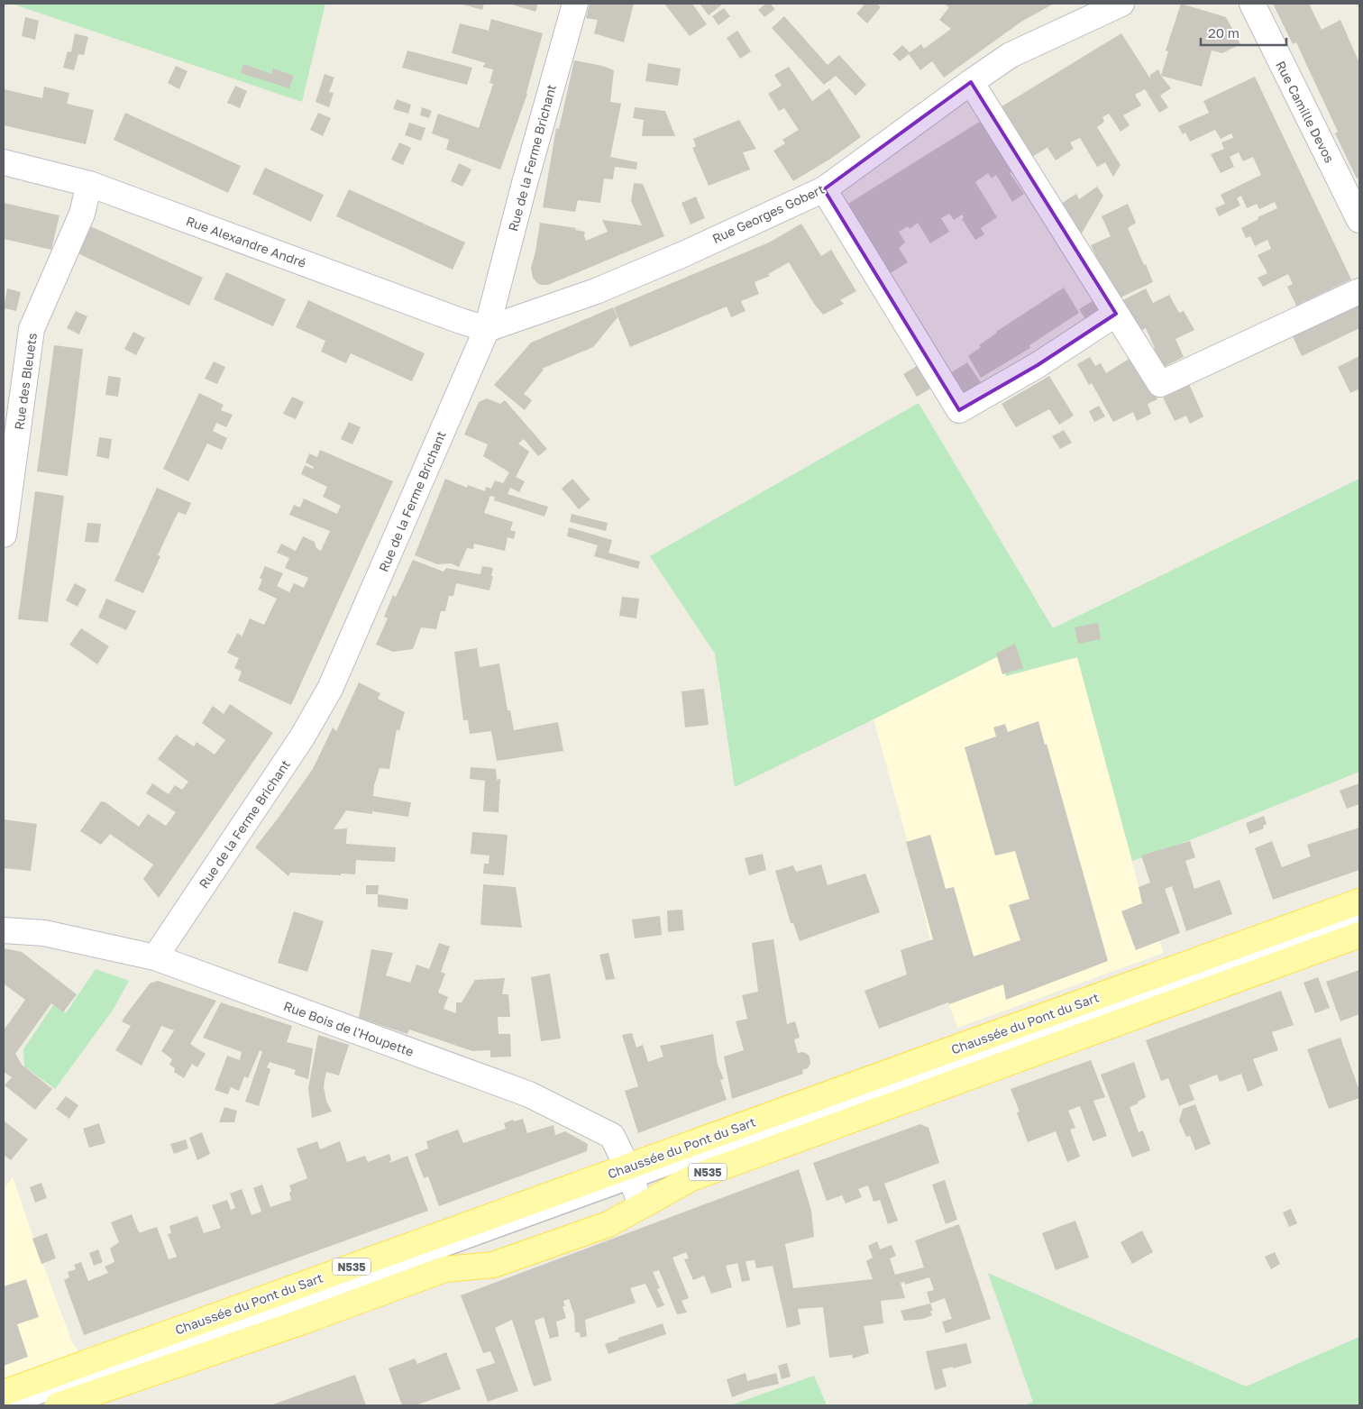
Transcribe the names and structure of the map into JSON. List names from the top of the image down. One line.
{"streets":{"main road":["Chaussée du Pont du Sart","N535"],"street":["Rue Camille Devos","Rue de la Ferme Brichant","Rue Georges Gobert","Rue Alexandre André","Rue des Bleuets","Rue Bois de l'Houpette"]},"crossings":[["Rue de la Ferme Brichant","Rue Georges Gobert"],["Rue de la Ferme Brichant","Rue Alexandre André"],["Rue de la Ferme Brichant","Rue Bois de l'Houpette"],["Rue Georges Gobert","Rue Alexandre André"],["Rue Alexandre André","Rue des Bleuets"],["Chaussée du Pont du Sart","Rue Bois de l'Houpette"],["Rue Bois de l'Houpette","N535"]],"scale_bar":"20 m"}
